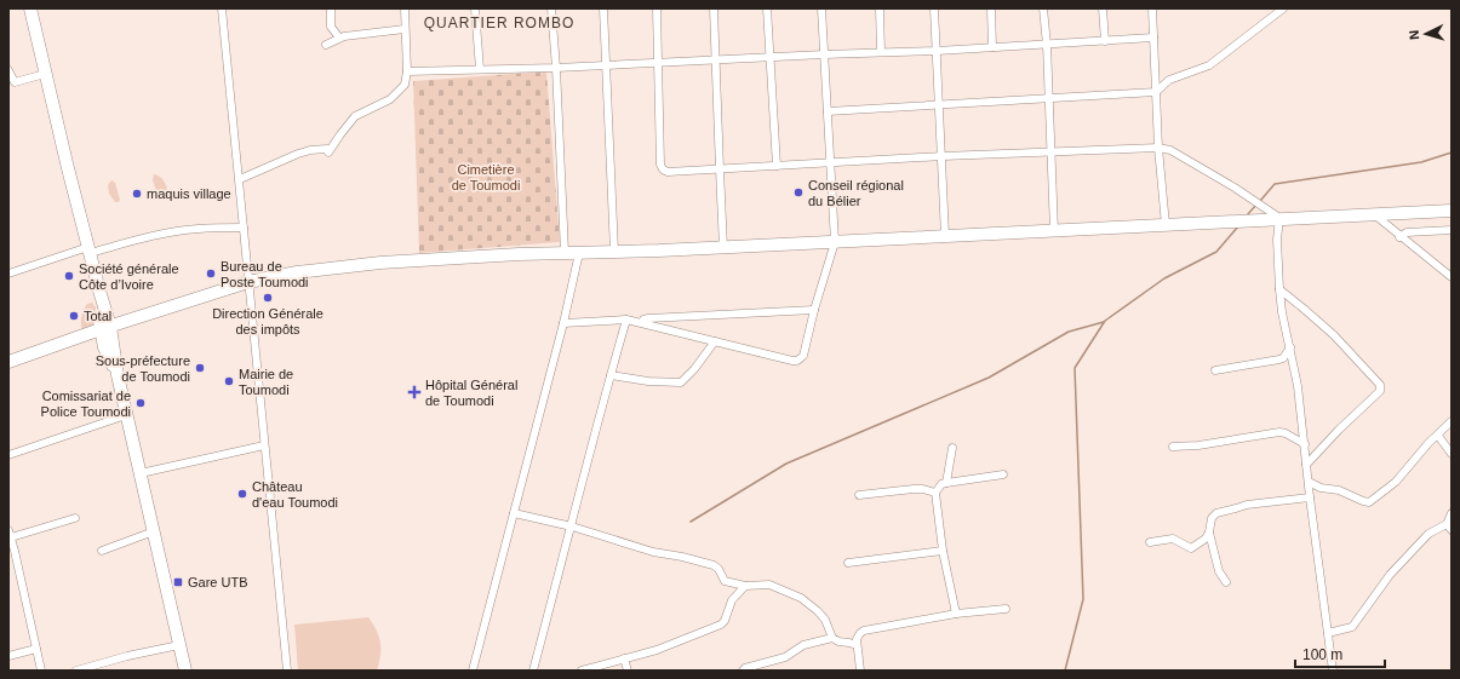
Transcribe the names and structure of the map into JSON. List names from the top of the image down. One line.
{"districts":["QUARTIER ROMBO"],"parks":["Cimetière de Toumodi"],"places":{"other":["Conseil régional du Bélier","maquis village","Bureau de Poste Toumodi","Société générale Côte d’Ivoire","Direction Générale des impôts","Total","Sous-préfecture de Toumodi","Mairie de Toumodi","Comissariat de Police Toumodi","Château d'eau Toumodi"],"health":["Hôpital Général de Toumodi"],"transit":["Gare UTB"]},"scale_bar":"100 m","north":"left"}
